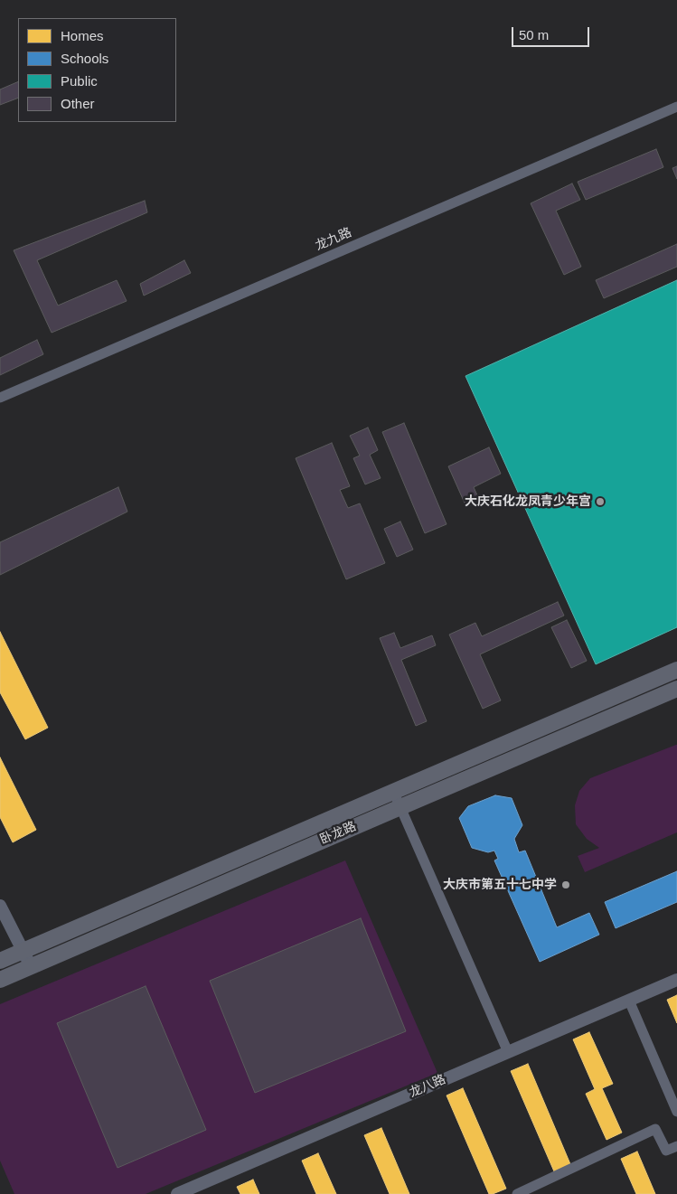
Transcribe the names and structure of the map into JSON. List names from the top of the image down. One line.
{"streets":{"main road":["卧龙路"],"street":["龙九路","龙八路"]},"places":["大庆石化龙凤青少年宫","大庆市第五十七中学"],"legend":["Homes","Schools","Public","Other"],"scale_bar":"50 m"}
